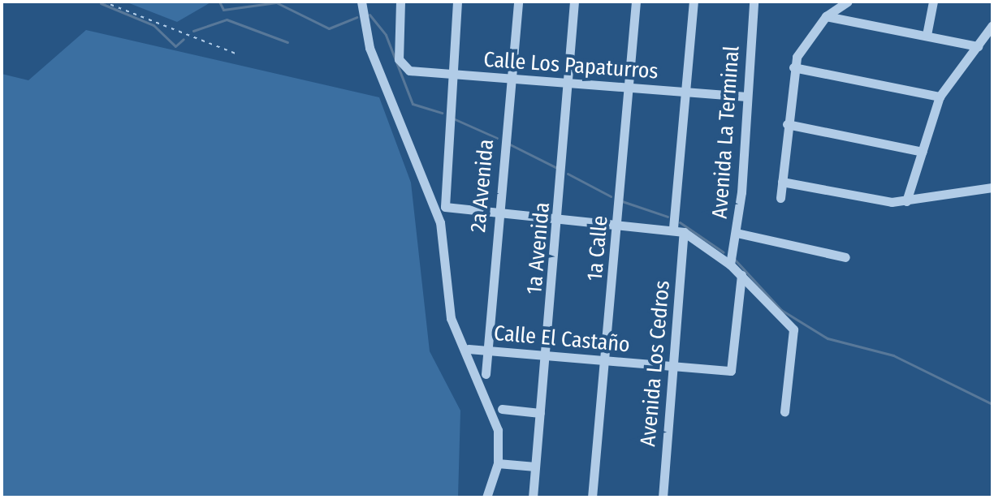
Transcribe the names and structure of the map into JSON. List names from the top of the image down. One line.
{"streets":{"street":["Calle Los Papaturros","Avenida La Terminal","2a Avenida","1a Avenida","1a Calle","Calle El Castaño","Avenida Los Cedros"]},"crossings":[["Calle Los Papaturros","Avenida La Terminal"],["Calle Los Papaturros","2a Avenida"],["Calle Los Papaturros","1a Avenida"],["Calle Los Papaturros","1a Calle"],["2a Avenida","Calle El Castaño"],["1a Avenida","Calle El Castaño"],["1a Calle","Calle El Castaño"],["Calle El Castaño","Avenida Los Cedros"]]}
